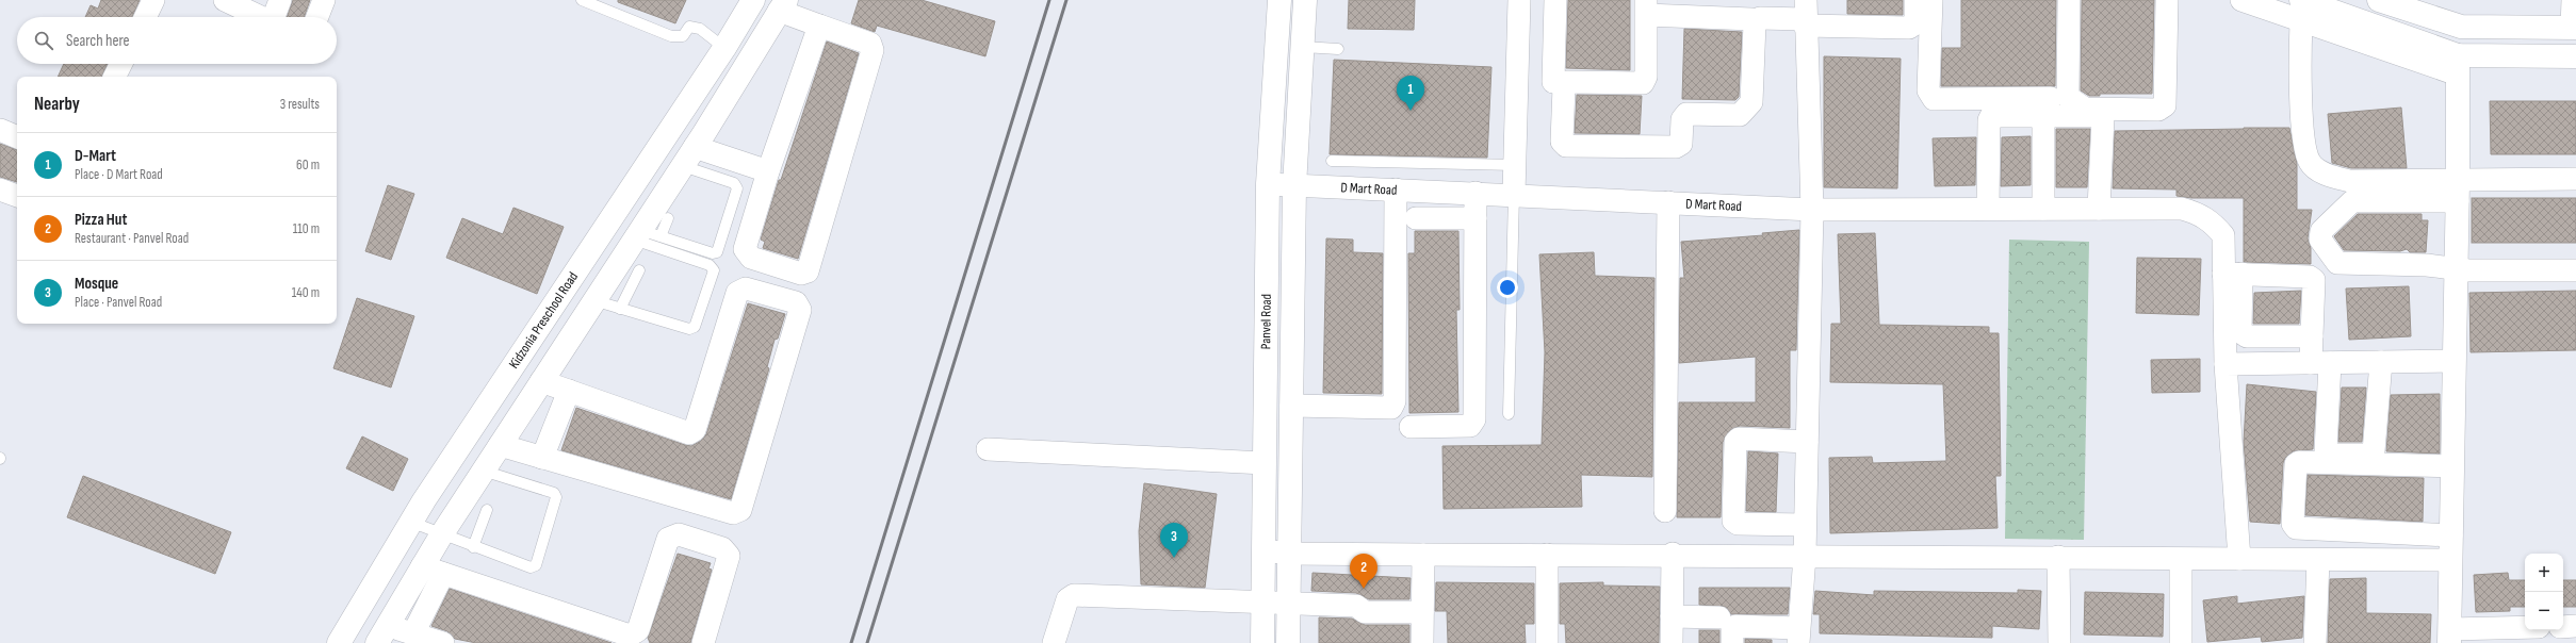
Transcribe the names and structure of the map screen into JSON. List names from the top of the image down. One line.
{"streets":{"street":["D Mart Road","Kidzonia Preschool Road","Panvel Road"]},"crossings":[["D Mart Road","Panvel Road"]],"page":{"search":"Search here","pins":["1","3","2"],"heading":["Nearby","3 results"],"list":[{"mark":"1","name":"D-Mart","note":"Place · D Mart Road","value":"60 m"},{"mark":"2","name":"Pizza Hut","note":"Restaurant · Panvel Road","value":"110 m"},{"mark":"3","name":"Mosque","note":"Place · Panvel Road","value":"140 m"}],"map_buttons":["+","−"]}}
